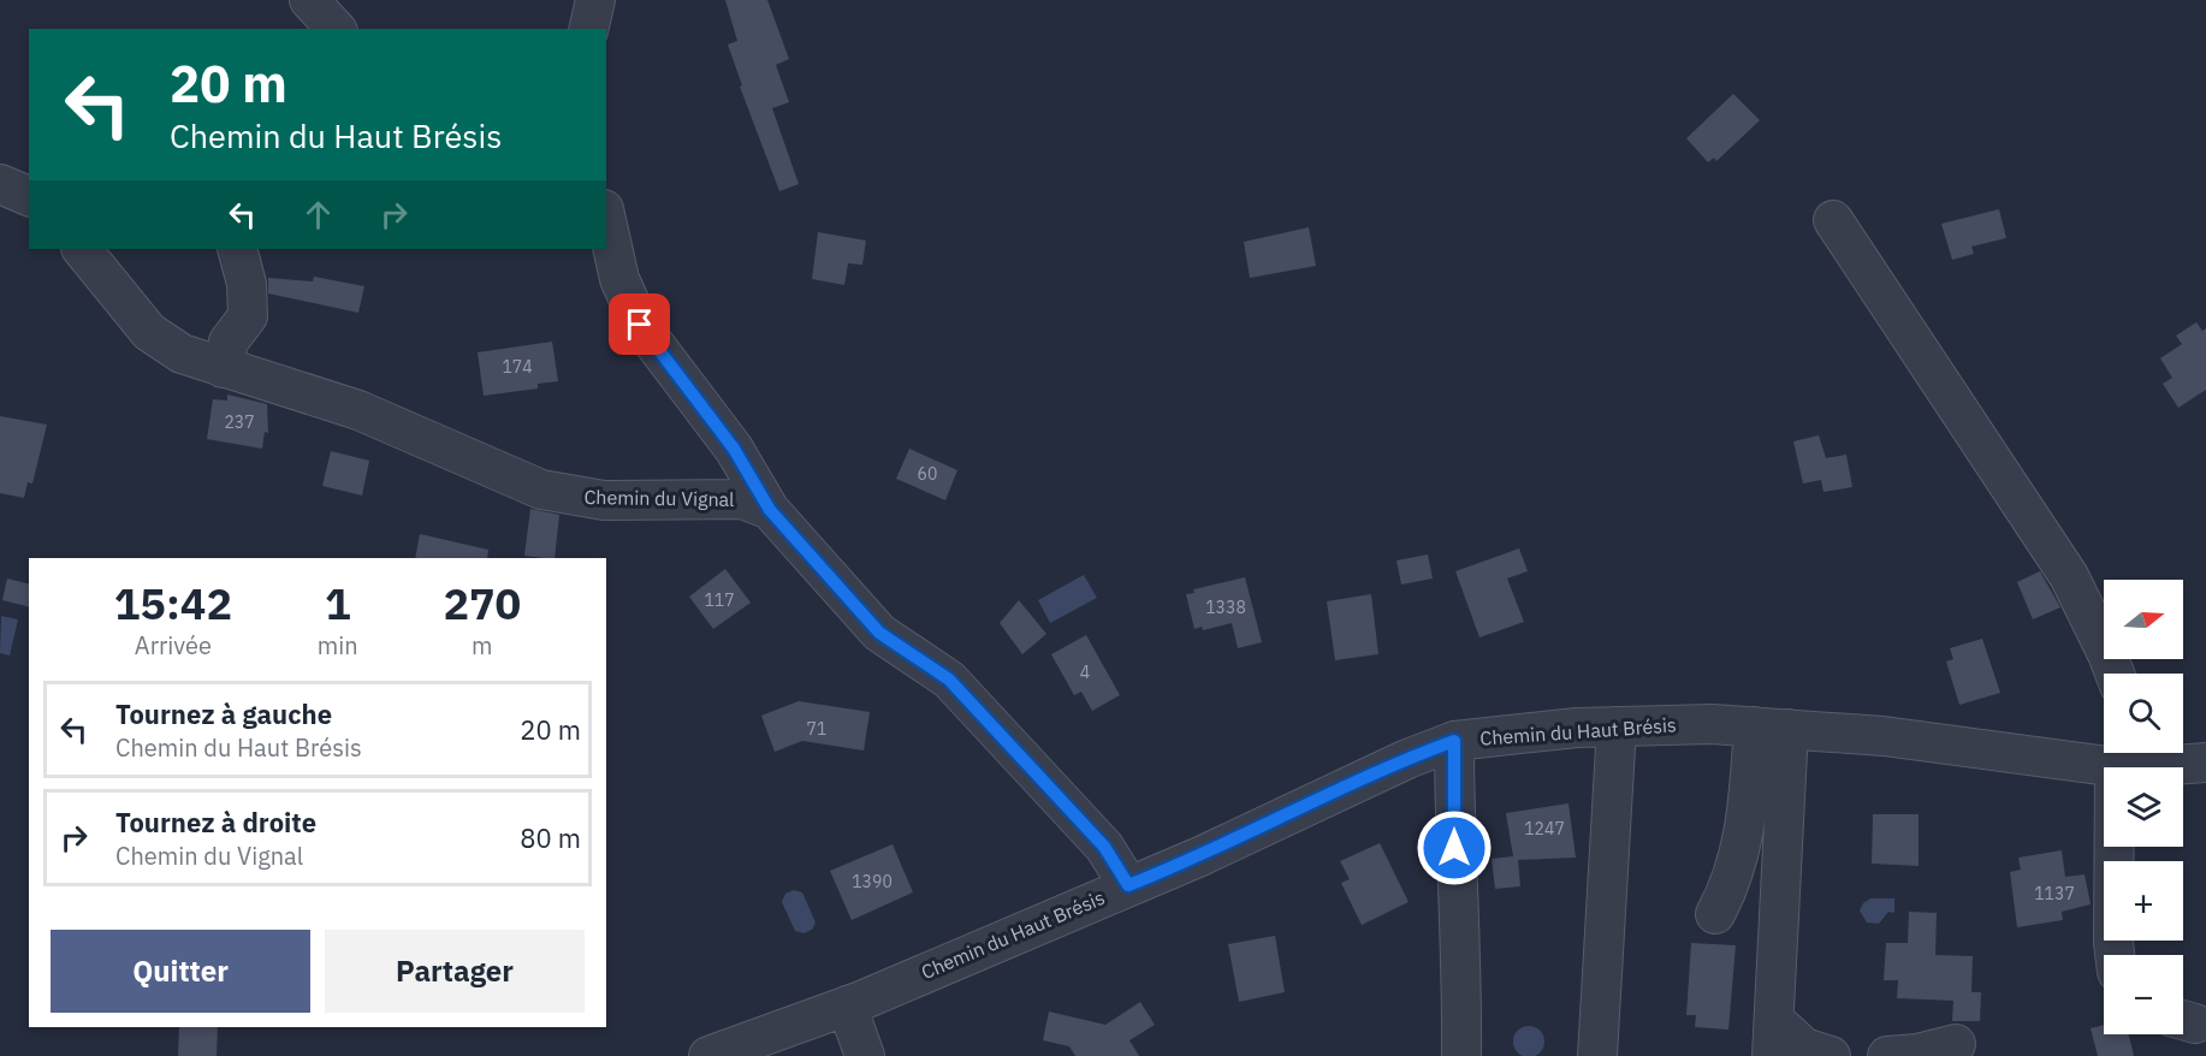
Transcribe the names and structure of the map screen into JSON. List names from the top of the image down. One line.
{"streets":{"street":["Chemin du Vignal","Chemin du Haut Brésis"]},"house_numbers":["174","237","60","117","1338","4","71","1247","1390","1137"],"north":"right","page":{"turn":["20 m","Chemin du Haut Brésis"],"eta":["15:42","Arrivée","1","min","270","m"],"map_buttons":["+","−"],"list":[{"name":"Tournez à gauche","note":"Chemin du Haut Brésis","value":"20 m"},{"name":"Tournez à droite","note":"Chemin du Vignal","value":"80 m"}],"buttons":["Quitter","Partager"]}}
